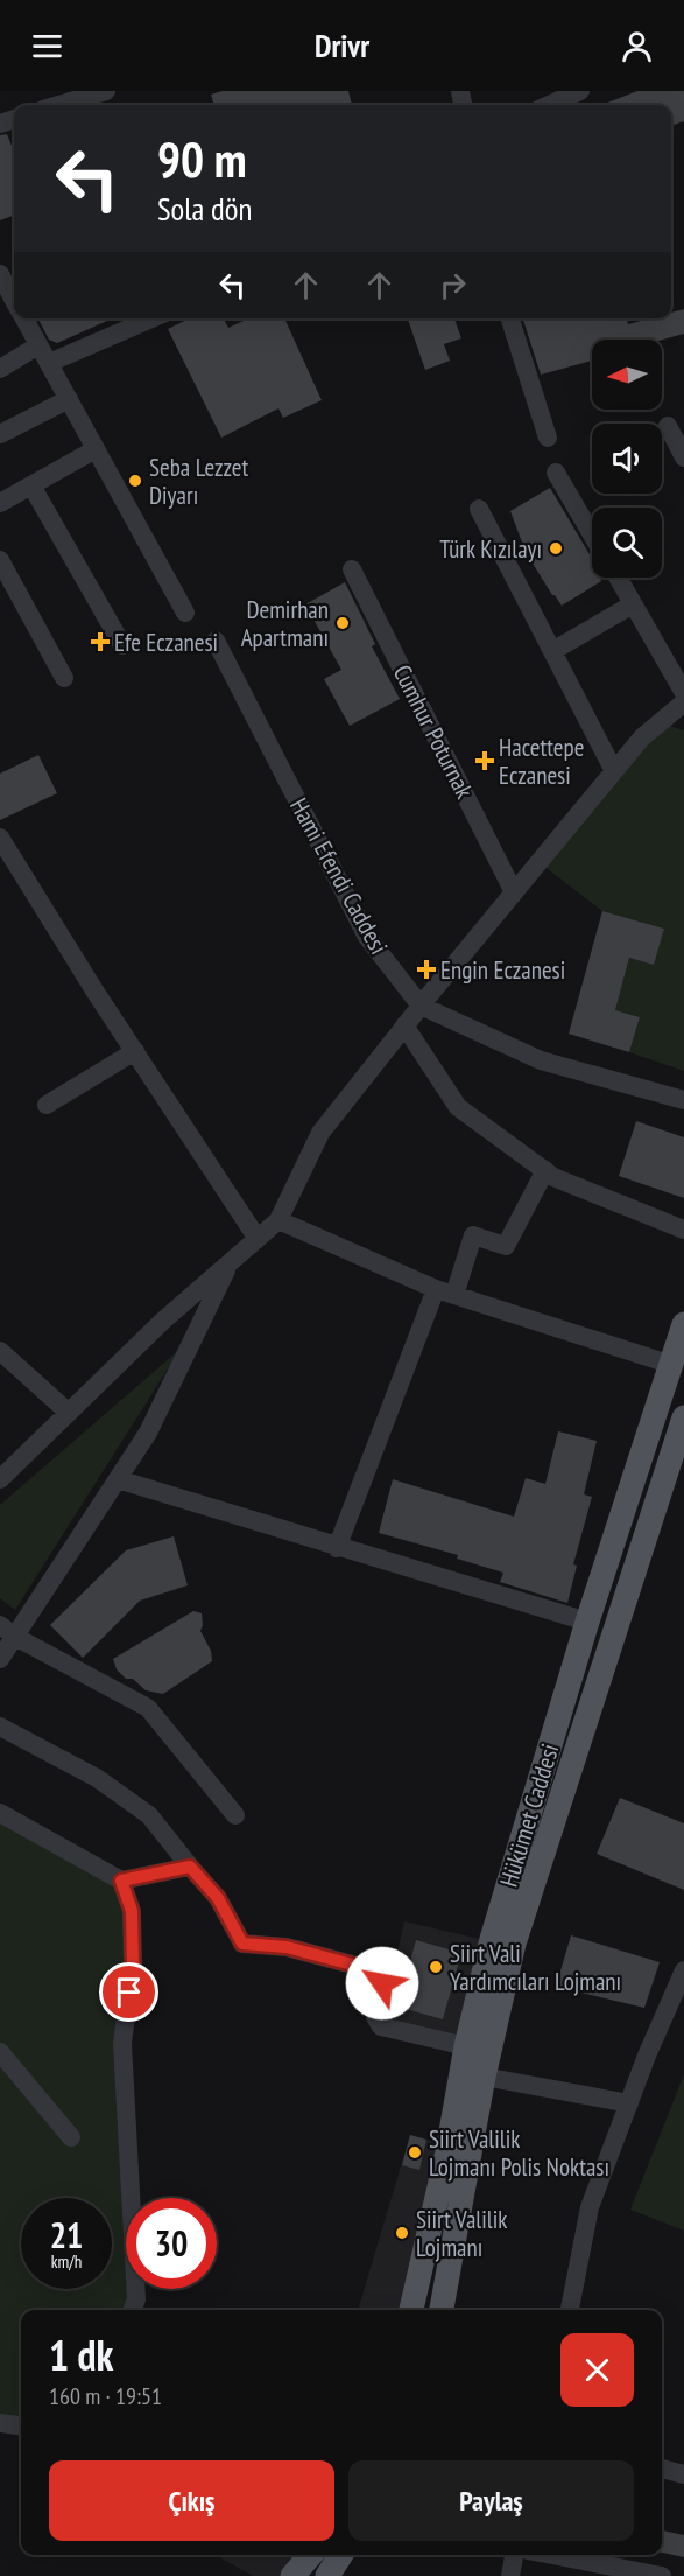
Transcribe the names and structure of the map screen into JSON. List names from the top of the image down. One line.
{"streets":{"main road":["Hükümet Caddesi"],"street":["Cumhur Poturnak","Hami Efendi Caddesi"]},"places":{"other":["Seba Lezzet Diyarı","Türk Kızılayı","Demirhan Apartmanı","Siirt Vali Yardımcıları Lojmanı","Siirt Valilik Lojmanı Polis Noktası","Siirt Valilik Lojmanı"],"health":["Efe Eczanesi","Hacettepe Eczanesi","Engin Eczanesi"]},"north":"left","page":{"header":"Drivr","turn":["90 m","Sola dön"],"speed":"21 km/h","limit":"30","heading":["1 dk","160 m · 19:51"],"buttons":["Çıkış","Paylaş"]}}
